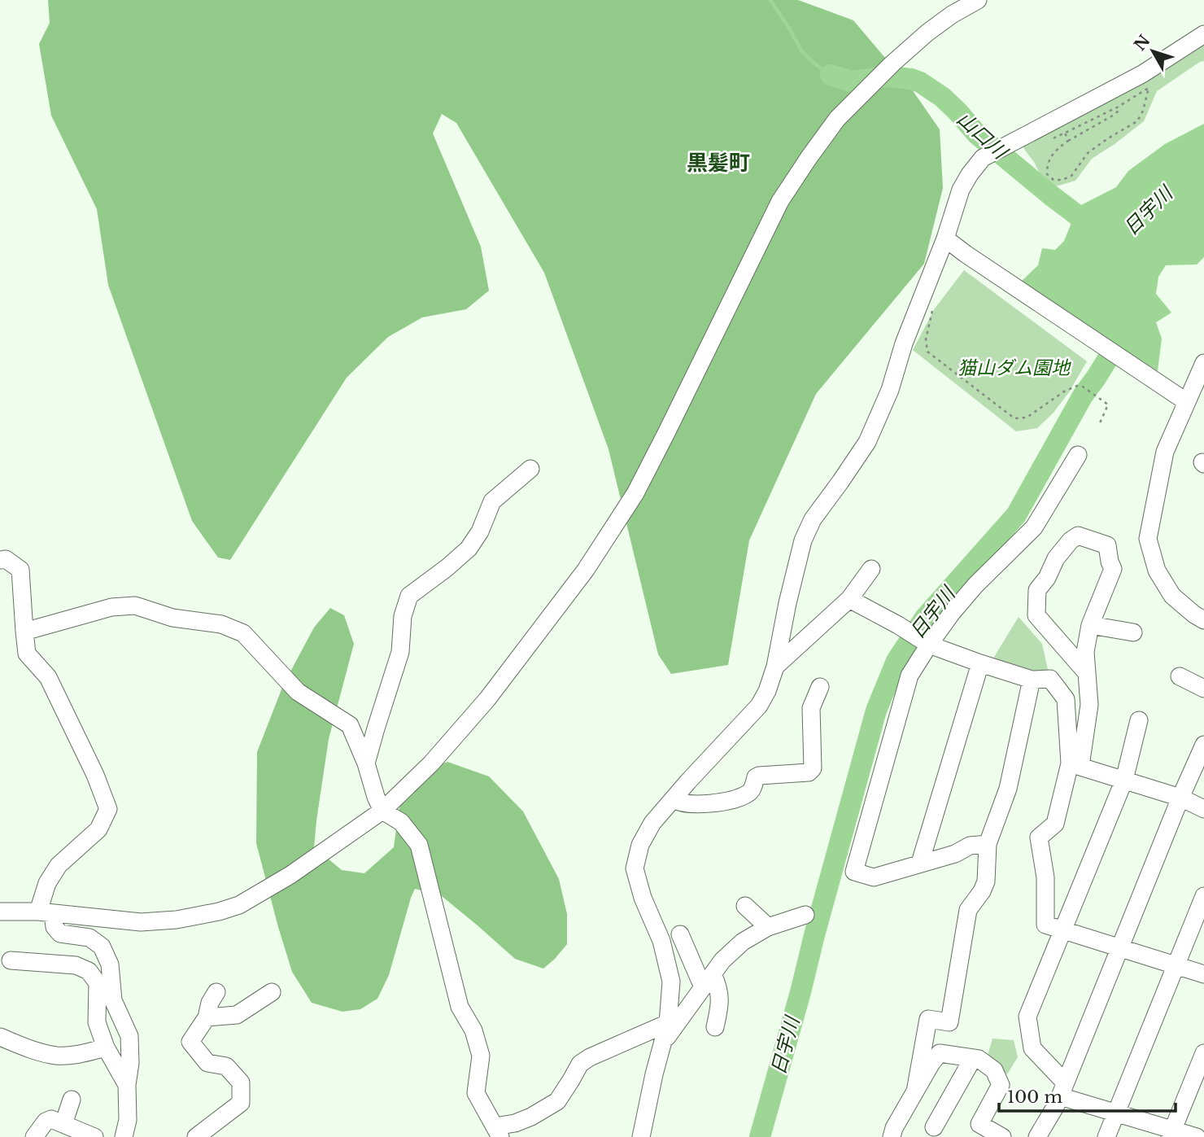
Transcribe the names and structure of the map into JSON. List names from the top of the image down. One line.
{"districts":["黒髪町"],"water":["山口川","日宇川"],"parks":["猫山ダム園地"],"scale_bar":"100 m","north":"top left"}
